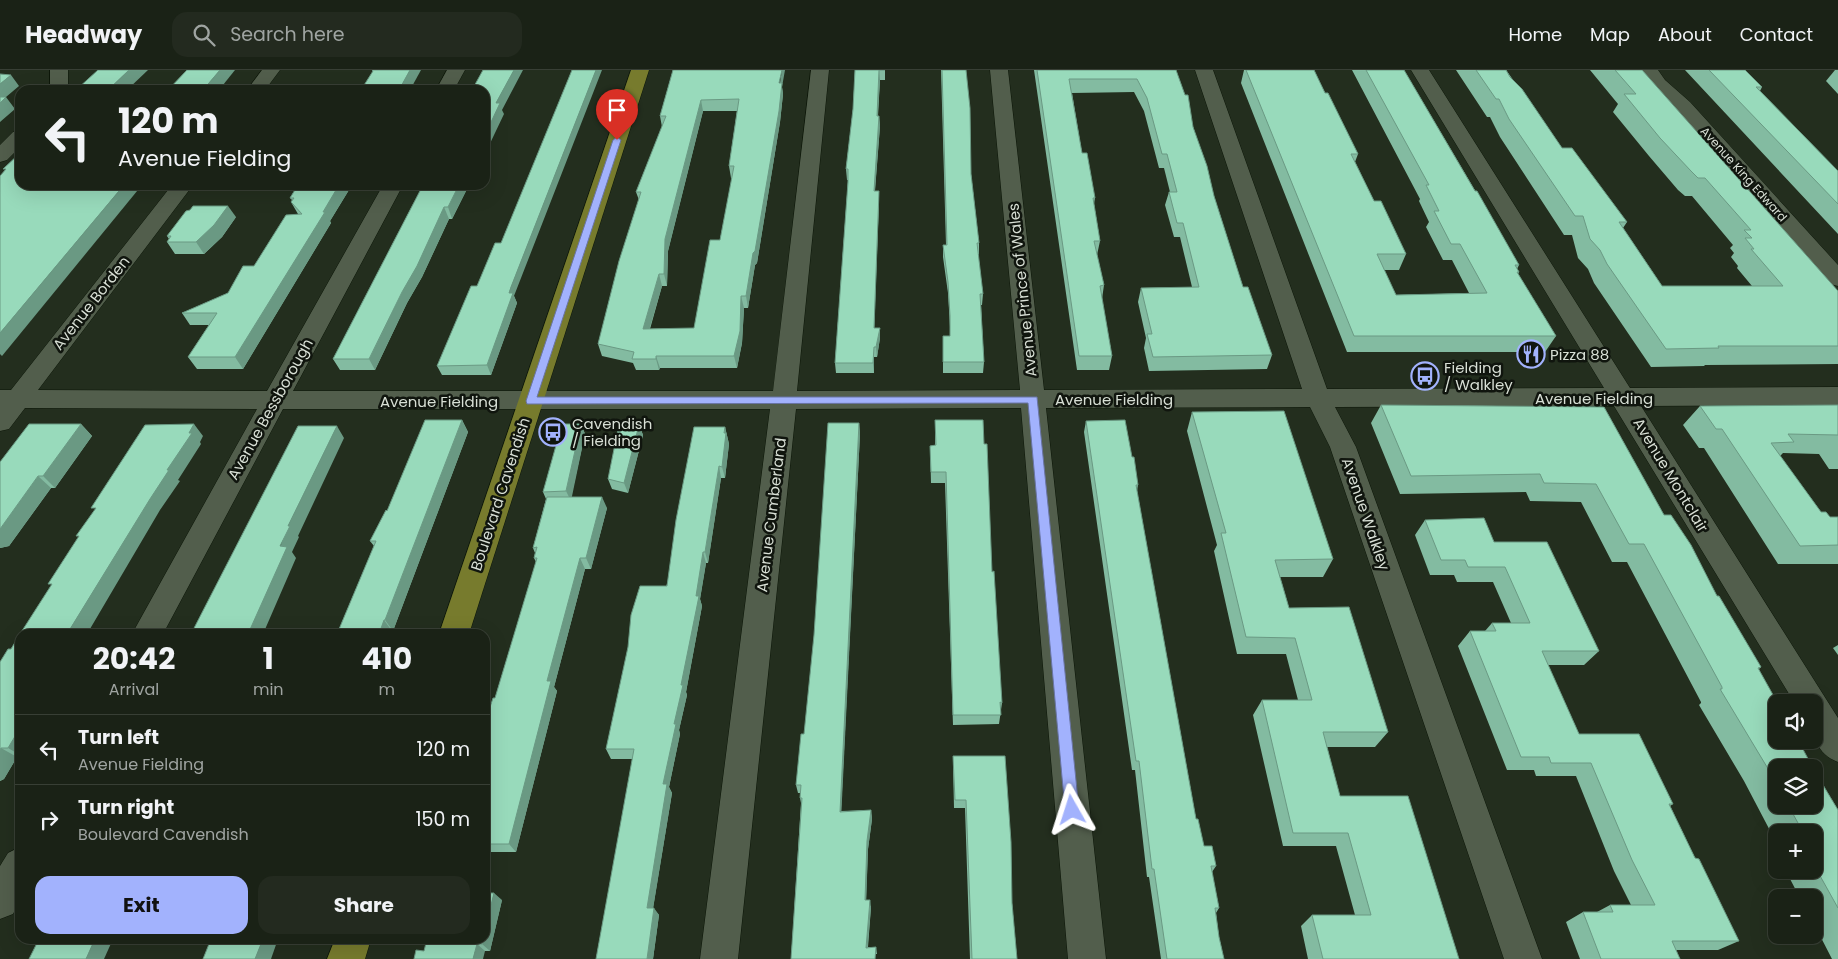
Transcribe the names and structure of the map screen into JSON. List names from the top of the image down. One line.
{"streets":{"main road":["Boulevard Cavendish"],"street":["Avenue King Edward","Avenue Prince of Wales","Avenue Borden","Avenue Fielding","Avenue Bessborough","Avenue Montclair","Avenue Walkley","Avenue Cumberland"]},"crossings":[["Avenue Prince of Wales","Avenue Fielding"],["Avenue Borden","Avenue Fielding"],["Avenue Fielding","Avenue Bessborough"],["Avenue Fielding","Avenue Montclair"],["Avenue Fielding","Boulevard Cavendish"],["Avenue Fielding","Avenue Walkley"],["Avenue Fielding","Avenue Cumberland"]],"places":{"restaurant":["Pizza 88"],"bus stop":["Fielding / Walkley","Cavendish / Fielding"]},"page":{"header":"Headway","search":"Search here","nav":["Home","Map","About","Contact"],"turn":["120 m","Avenue Fielding"],"eta":["20:42","Arrival","1","min","410","m"],"map_buttons":["+","−"],"list":[{"name":"Turn left","note":"Avenue Fielding","value":"120 m"},{"name":"Turn right","note":"Boulevard Cavendish","value":"150 m"}],"buttons":["Exit","Share"]}}
